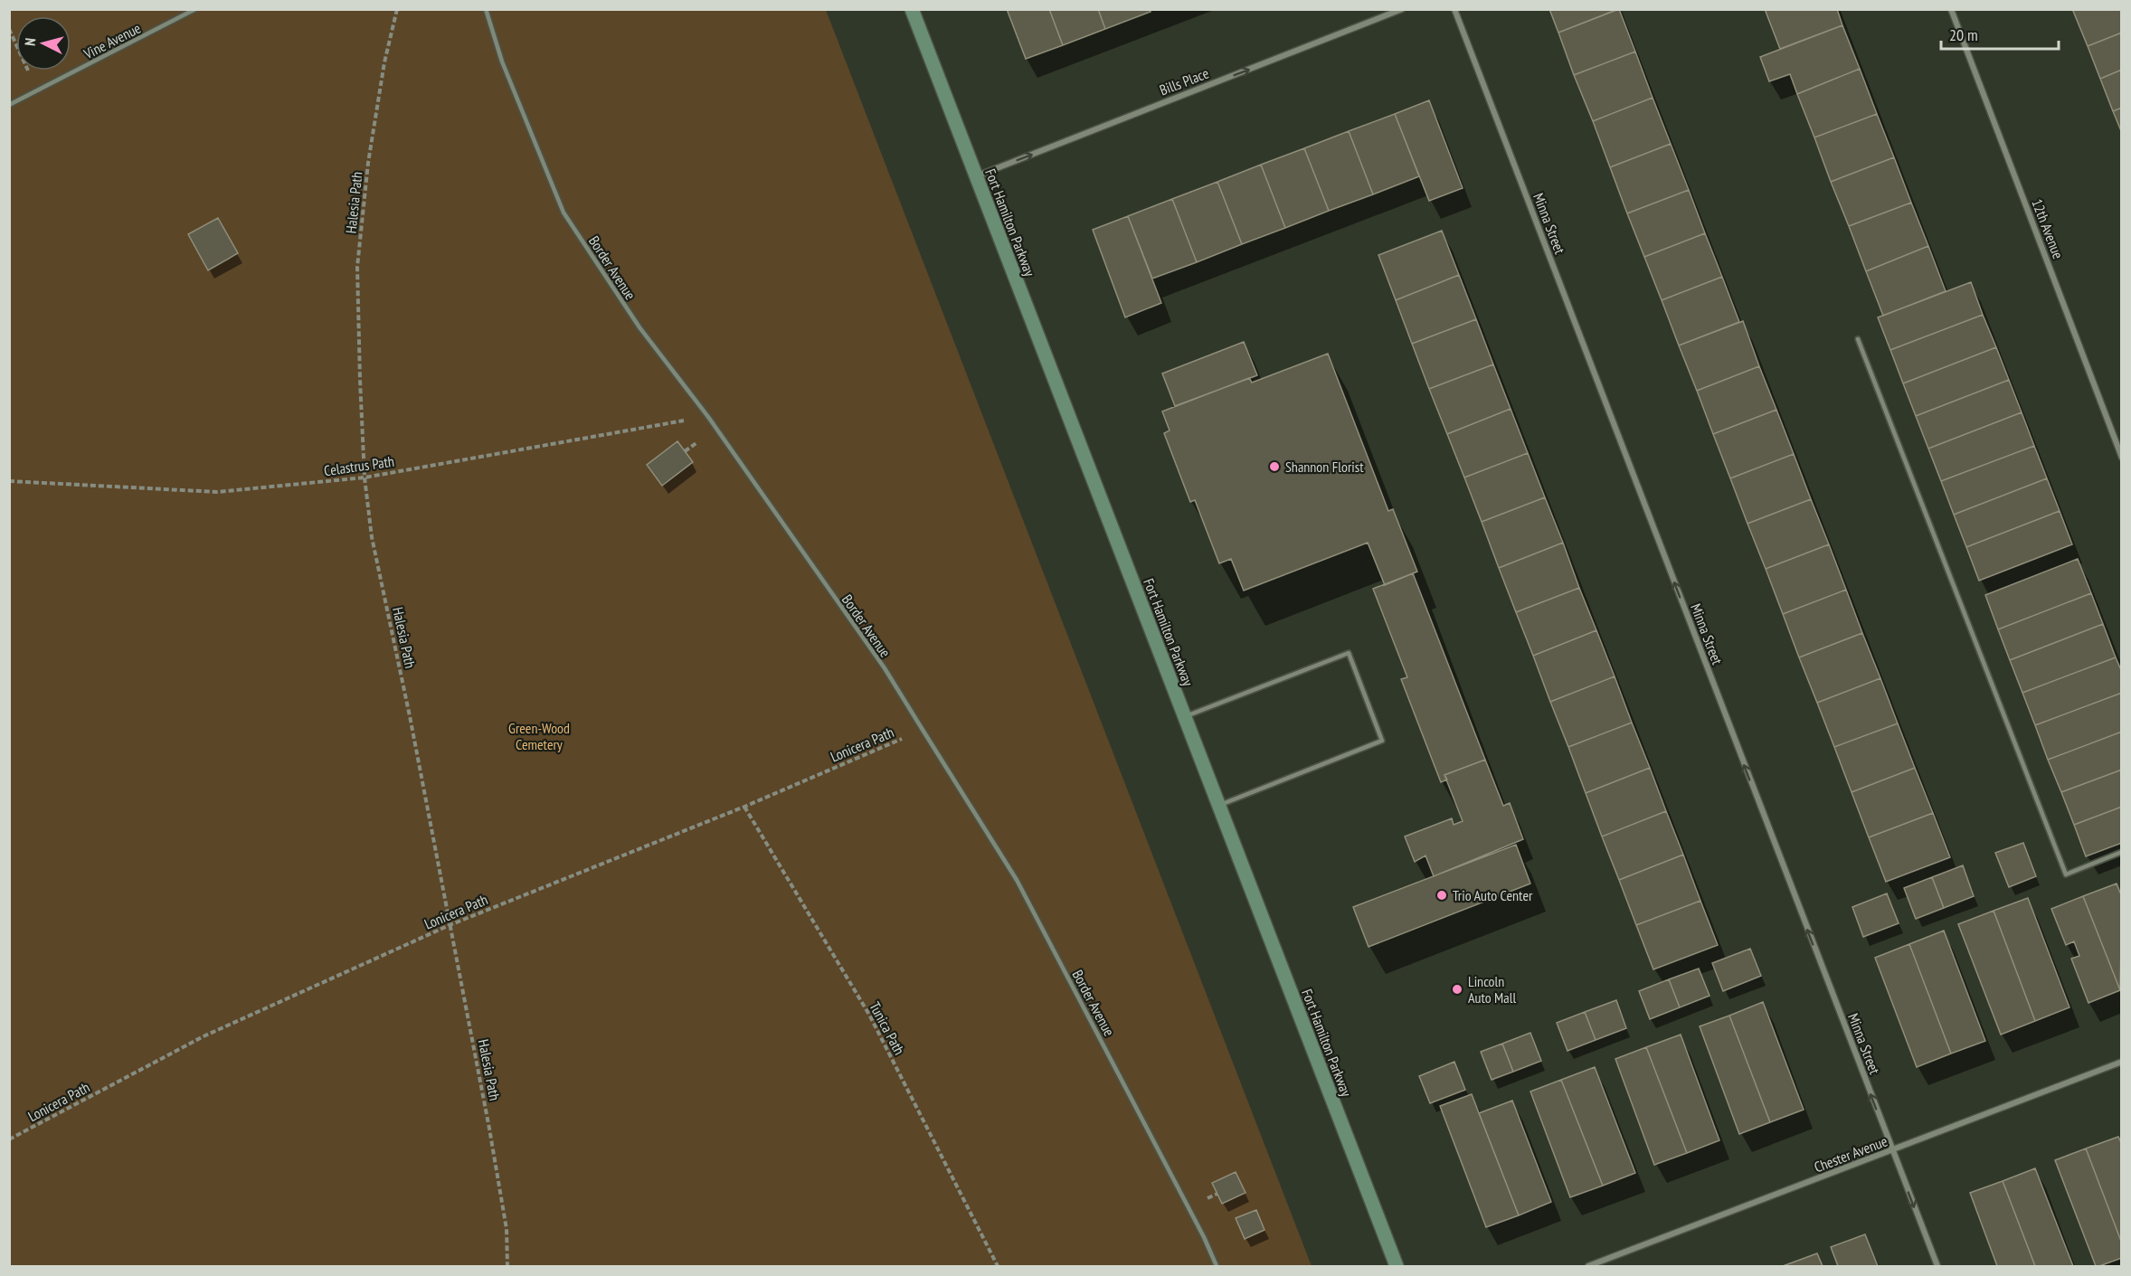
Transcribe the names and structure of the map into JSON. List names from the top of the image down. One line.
{"streets":{"main road":["Fort Hamilton Parkway"],"street":["Bills Place","Minna Street","12th Avenue","Chester Avenue"],"lane":["Vine Avenue","Border Avenue"],"path":["Halesia Path","Celastrus Path","Lonicera Path","Tunica Path"]},"crossings":[["Bills Place","Fort Hamilton Parkway"],["Halesia Path","Celastrus Path"],["Halesia Path","Lonicera Path"],["Minna Street","Chester Avenue"],["Border Avenue","Celastrus Path"],["Border Avenue","Lonicera Path"],["Lonicera Path","Tunica Path"]],"one_way":["Bills Place","Minna Street"],"parks":["Green-Wood Cemetery"],"places":["Shannon Florist","Trio Auto Center","Lincoln Auto Mall"],"scale_bar":"20 m","north":"left"}
